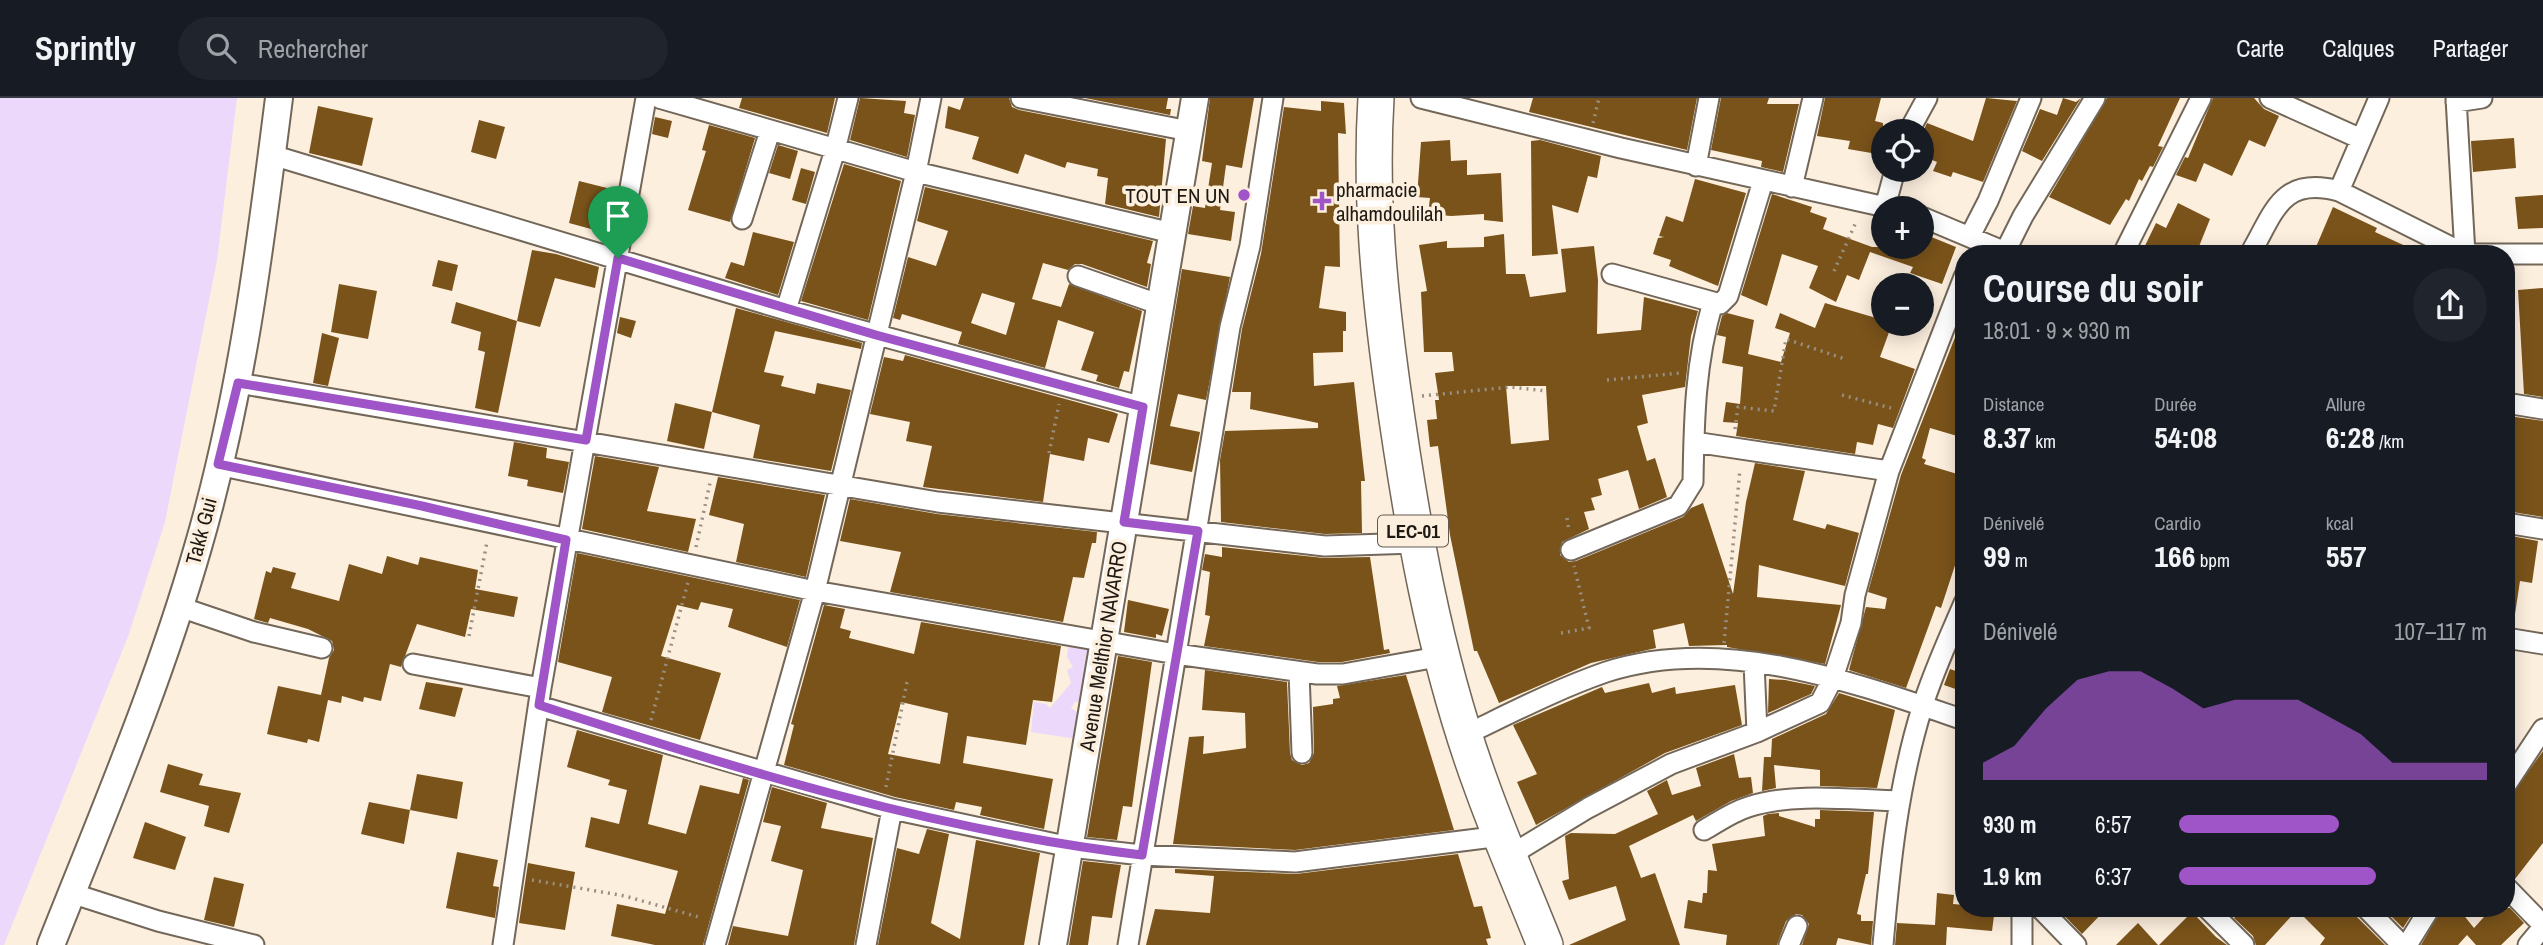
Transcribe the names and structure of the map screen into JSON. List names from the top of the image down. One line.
{"streets":{"highway":["LEC-01"],"street":["Takk Gui","Avenue Melthior NAVARRO"]},"places":{"other":["TOUT EN UN"],"health":["pharmacie alhamdoulilah"]},"page":{"header":"Sprintly","search":"Rechercher","nav":["Carte","Calques","Partager"],"map_buttons":["+","−"],"heading":["Course du soir","18:01 · 9 × 930 m"],"stats":[["Distance","8.37 km"],["Durée","54:08"],["Allure","6:28 /km"],["Dénivelé","99 m"],["Cardio","166 bpm"],["kcal","557"]],"chart":["Dénivelé","107–117 m"],"list":[{"name":"930 m","note":"6:57"},{"name":"1.9 km","note":"6:37"}]}}
